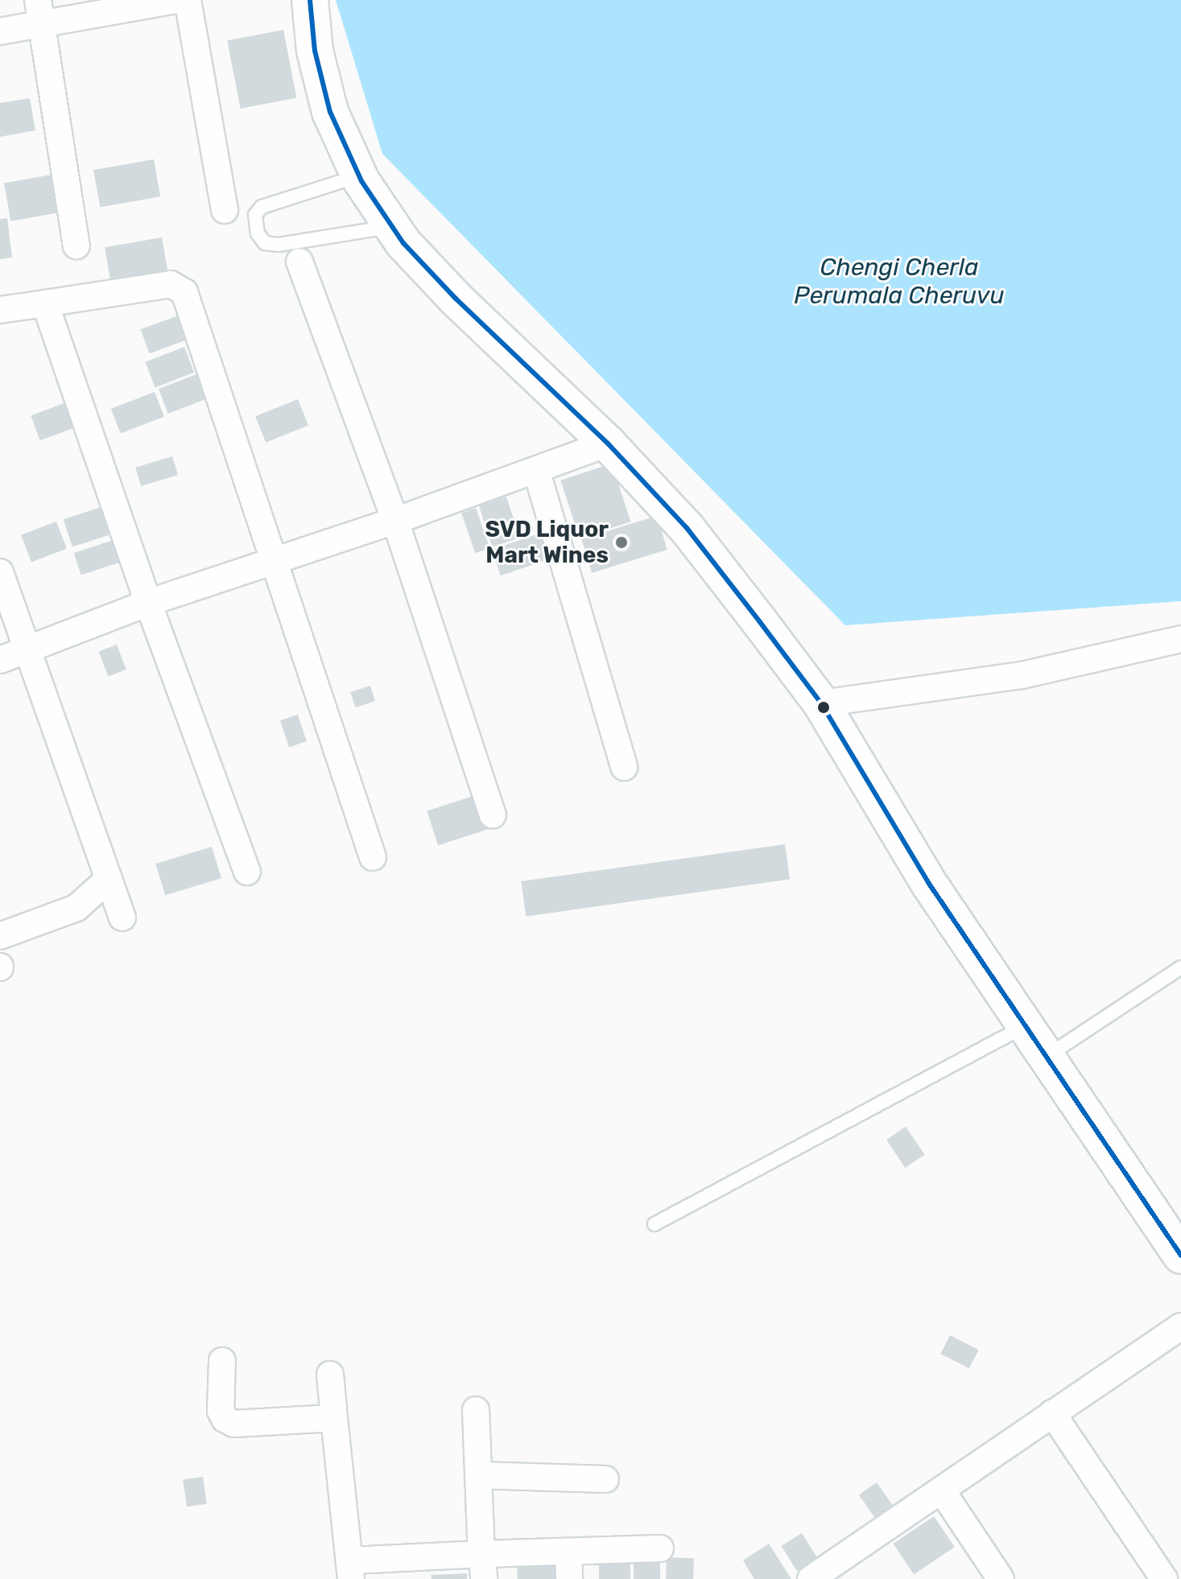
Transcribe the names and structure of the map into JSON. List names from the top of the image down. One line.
{"water":["Chengi Cherla Perumala Cheruvu"],"places":["SVD Liquor Mart Wines"]}
